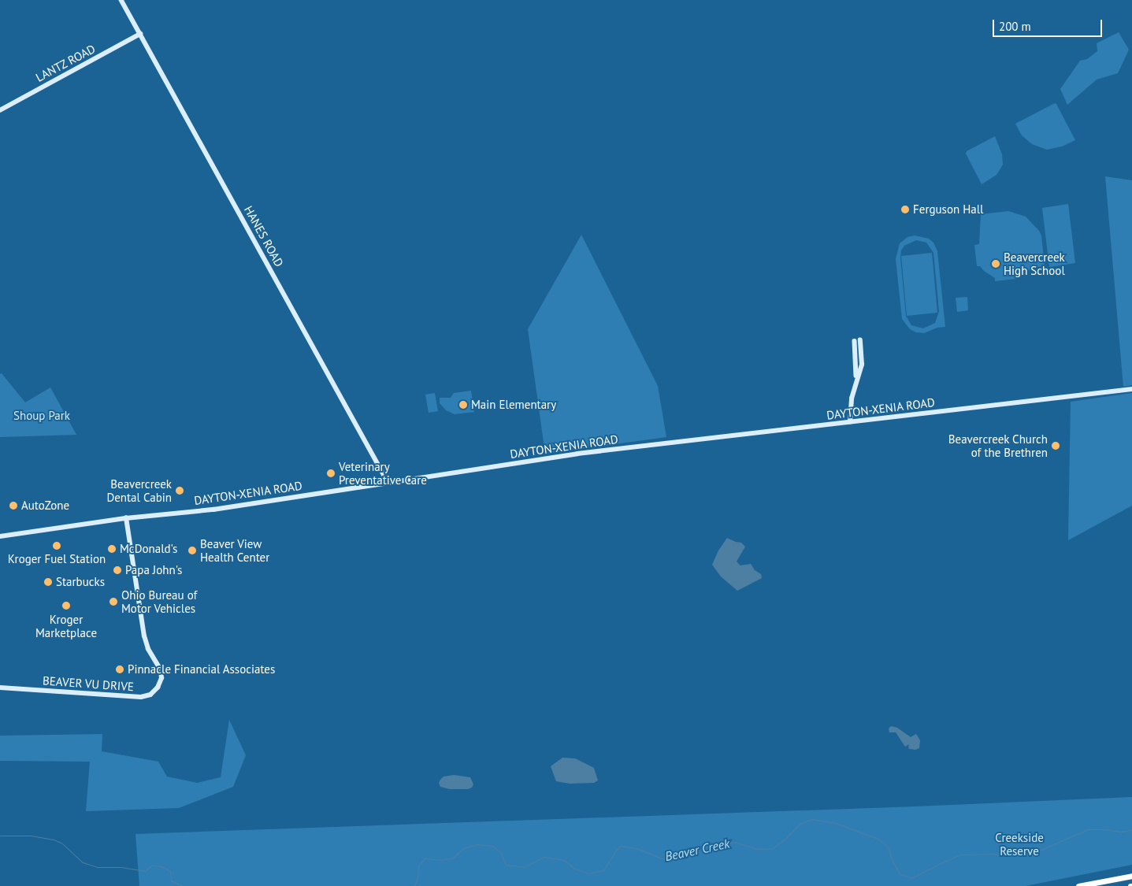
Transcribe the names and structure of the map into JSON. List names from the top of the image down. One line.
{"streets":{"street":["LANTZ ROAD","HANES ROAD","DAYTON-XENIA ROAD","BEAVER VU DRIVE"]},"crossings":[["LANTZ ROAD","HANES ROAD"],["HANES ROAD","DAYTON-XENIA ROAD"],["DAYTON-XENIA ROAD","BEAVER VU DRIVE"]],"water":["Beaver Creek"],"parks":["Shoup Park","Creekside Reserve"],"places":["Ferguson Hall","Beavercreek High School","Main Elementary","Beavercreek Church of the Brethren","Veterinary Preventative Care","Beavercreek Dental Cabin","AutoZone","Kroger Fuel Station","McDonald's","Beaver View Health Center","Papa John's","Starbucks","Ohio Bureau of Motor Vehicles","Kroger Marketplace","Pinnacle Financial Associates"],"scale_bar":"200 m"}
